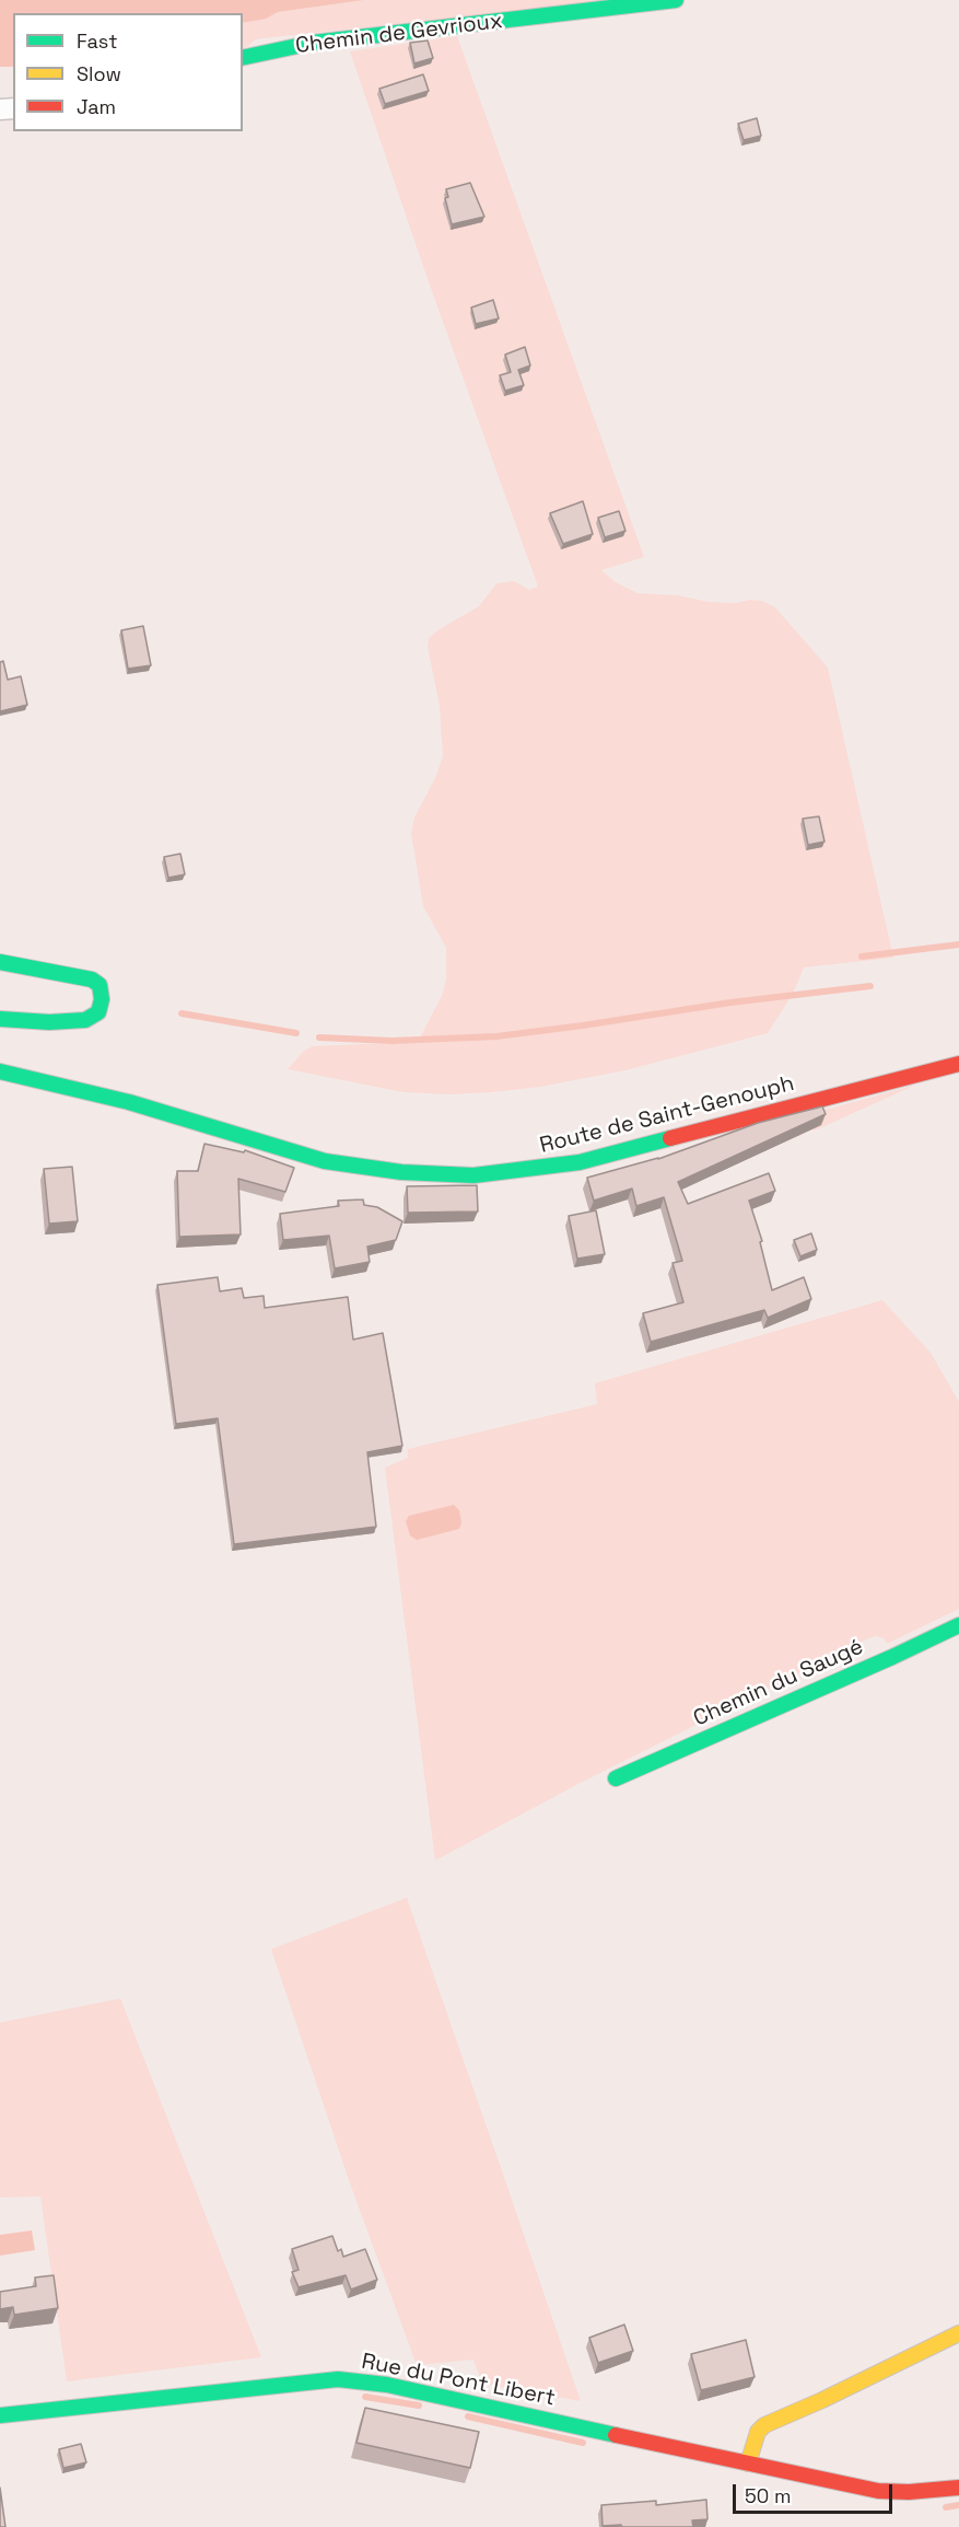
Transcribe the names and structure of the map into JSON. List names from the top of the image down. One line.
{"streets":{"street":["Chemin de Gevrioux","Route de Saint-Genouph","Chemin du Saugé","Rue du Pont Libert"]},"legend":["Fast","Slow","Jam"],"scale_bar":"50 m"}
